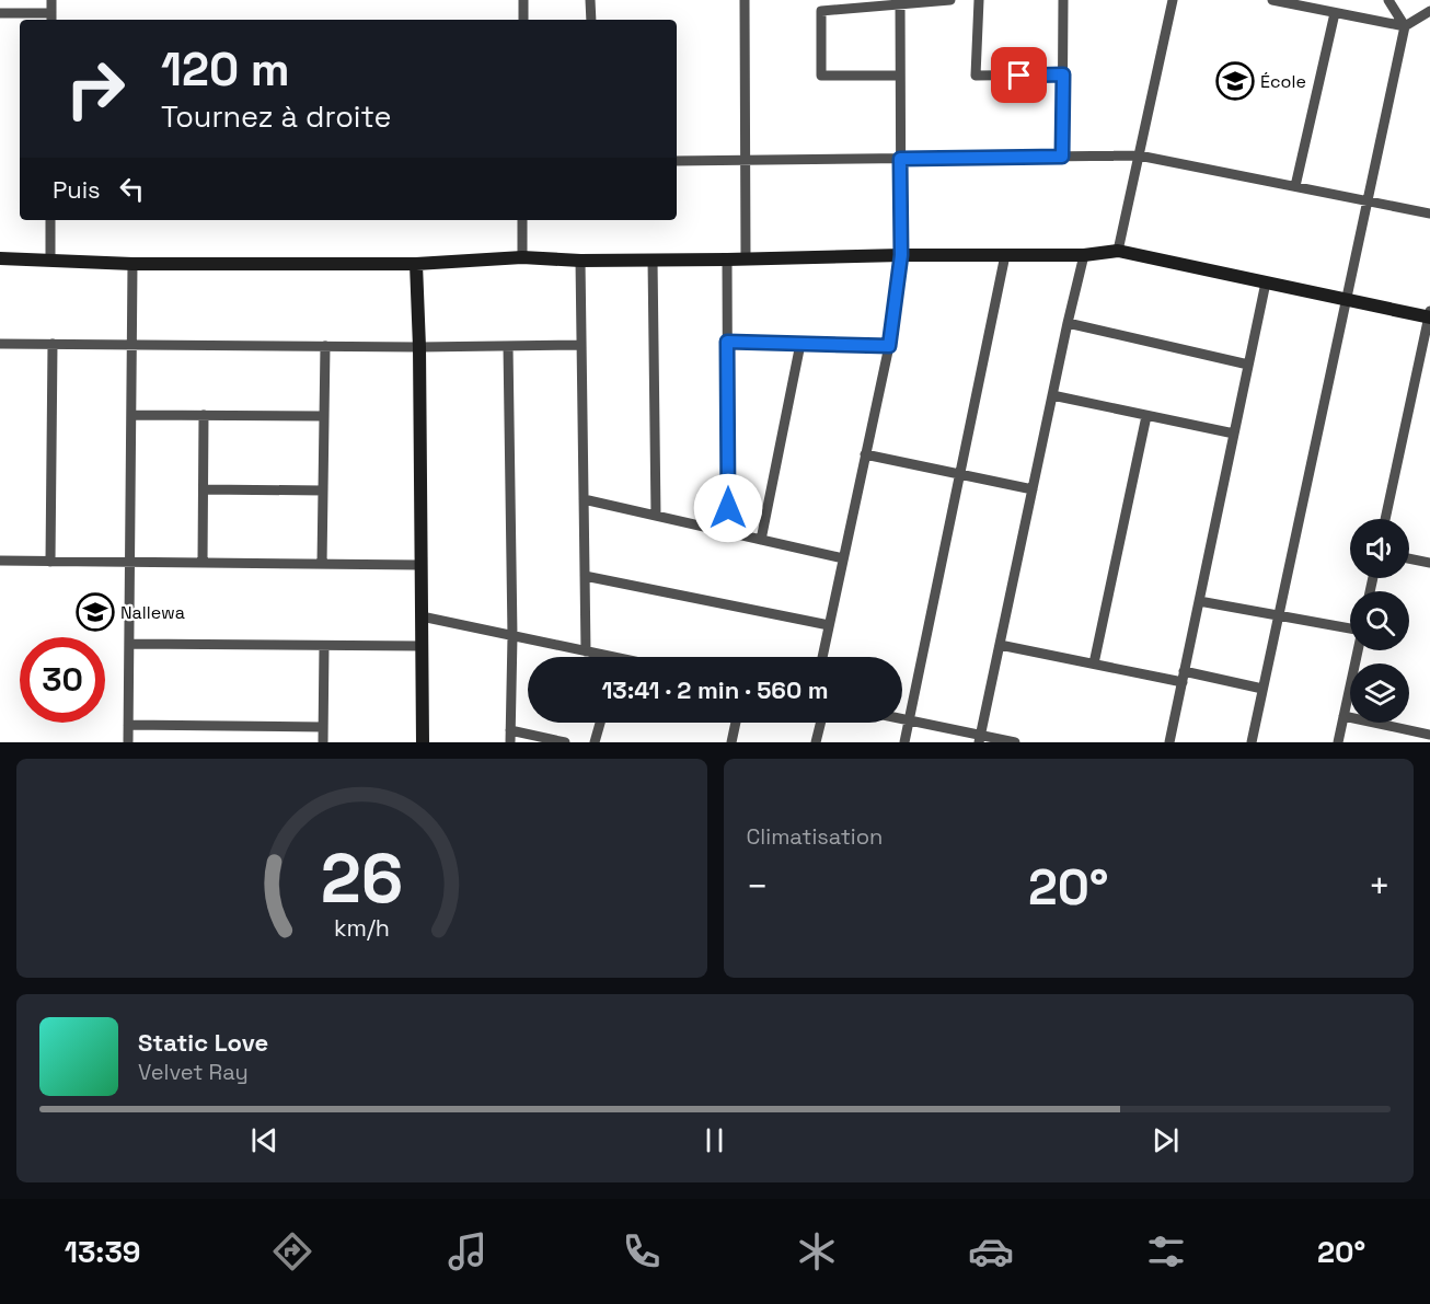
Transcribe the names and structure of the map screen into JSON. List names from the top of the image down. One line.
{"places":{"school or university":["École","Nallewa"]},"page":{"turn":["120 m","Tournez à droite"],"then":"Puis","limit":"30","trip":"13:41 · 2 min · 560 m","tile":"Climatisation","heat":["−","20°","+"],"song":["Static Love","Velvet Ray"],"tabs":["13:39","20°"],"gauge":["26","km/h"]}}
